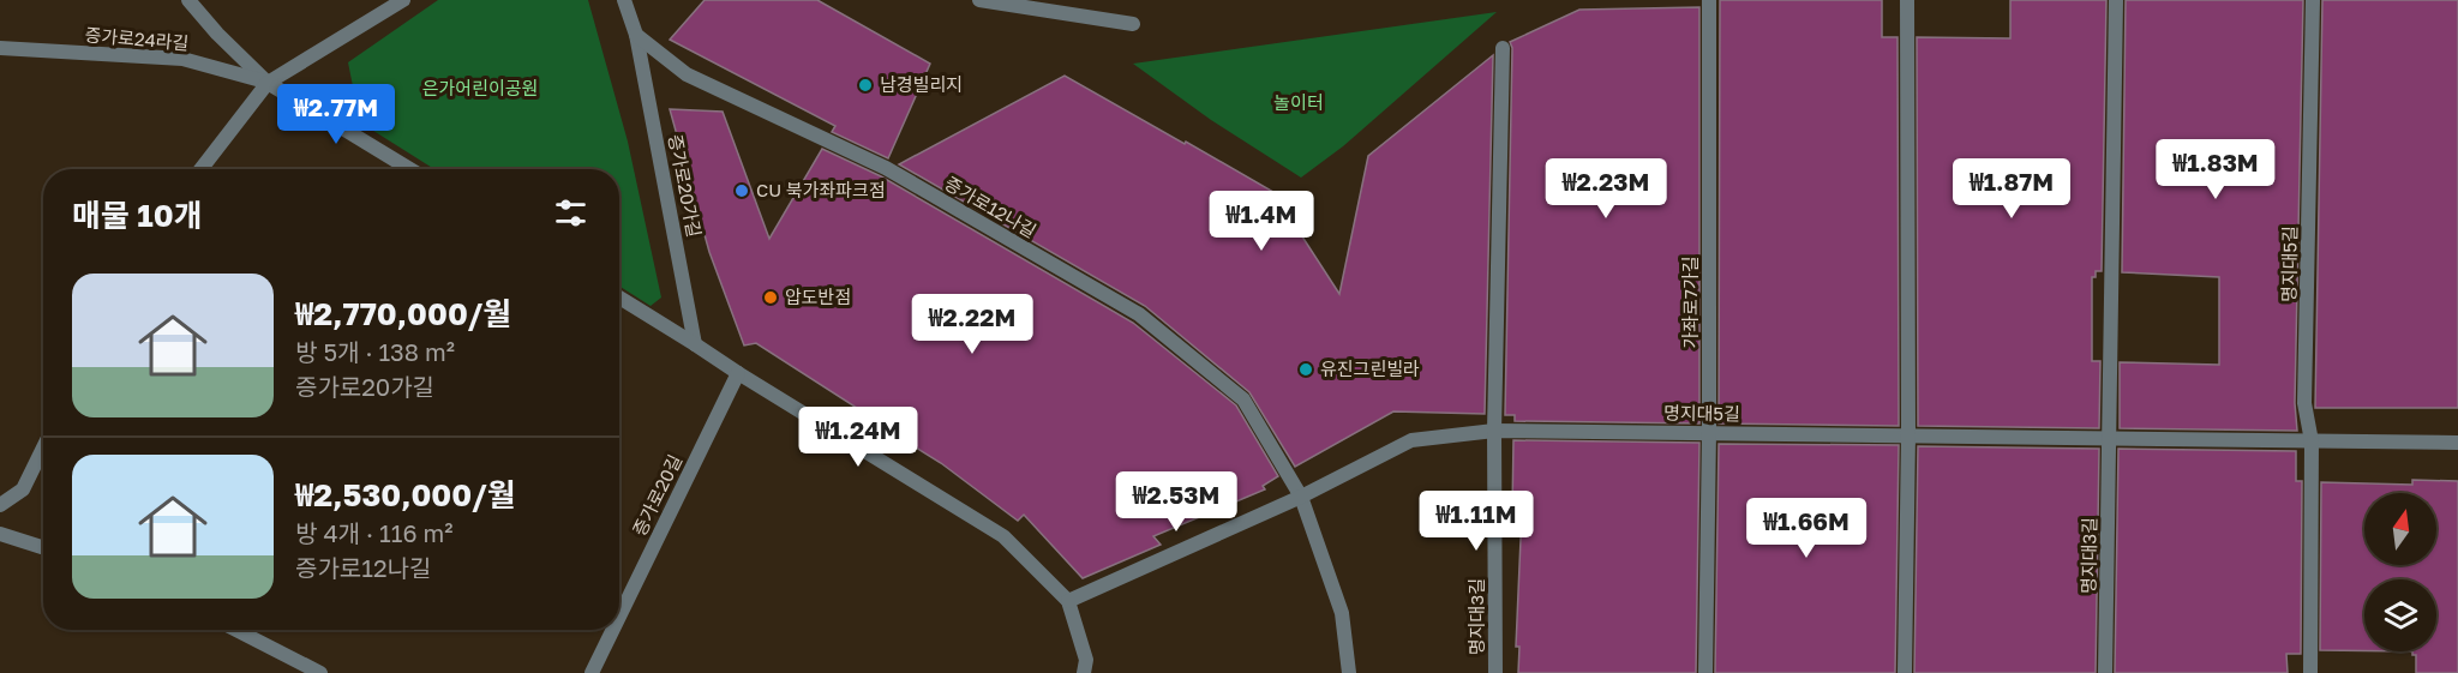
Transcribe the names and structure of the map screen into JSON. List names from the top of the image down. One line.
{"streets":{"street":["증가로24라길","증가로20가길","증가로12나길","명지대5길","가좌로7가길","증가로20길","명지대3길"]},"crossings":[["증가로20가길","증가로12나길"],["증가로12나길","명지대5길"],["명지대5길","가좌로7가길"],["명지대5길","명지대3길"]],"parks":["은가어린이공원","놀이터"],"places":["남경빌리지","CU 북가좌파크점","압도반점","유진그린빌라"],"north":"top","page":{"price":["₩2.77M","₩1.83M","₩2.23M","₩1.87M","₩1.4M","₩2.22M","₩1.24M","₩2.53M","₩1.11M","₩1.66M"],"heading":"매물 10개","list":[{"name":"₩2,770,000/월","note":"방 5개 · 138 m² · 증가로20가길"},{"name":"₩2,530,000/월","note":"방 4개 · 116 m² · 증가로12나길"}]}}
